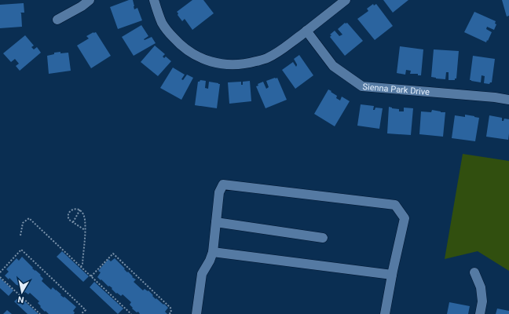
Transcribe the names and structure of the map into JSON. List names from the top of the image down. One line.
{"streets":{"street":["Sienna Park Drive"]},"north":"bottom"}
